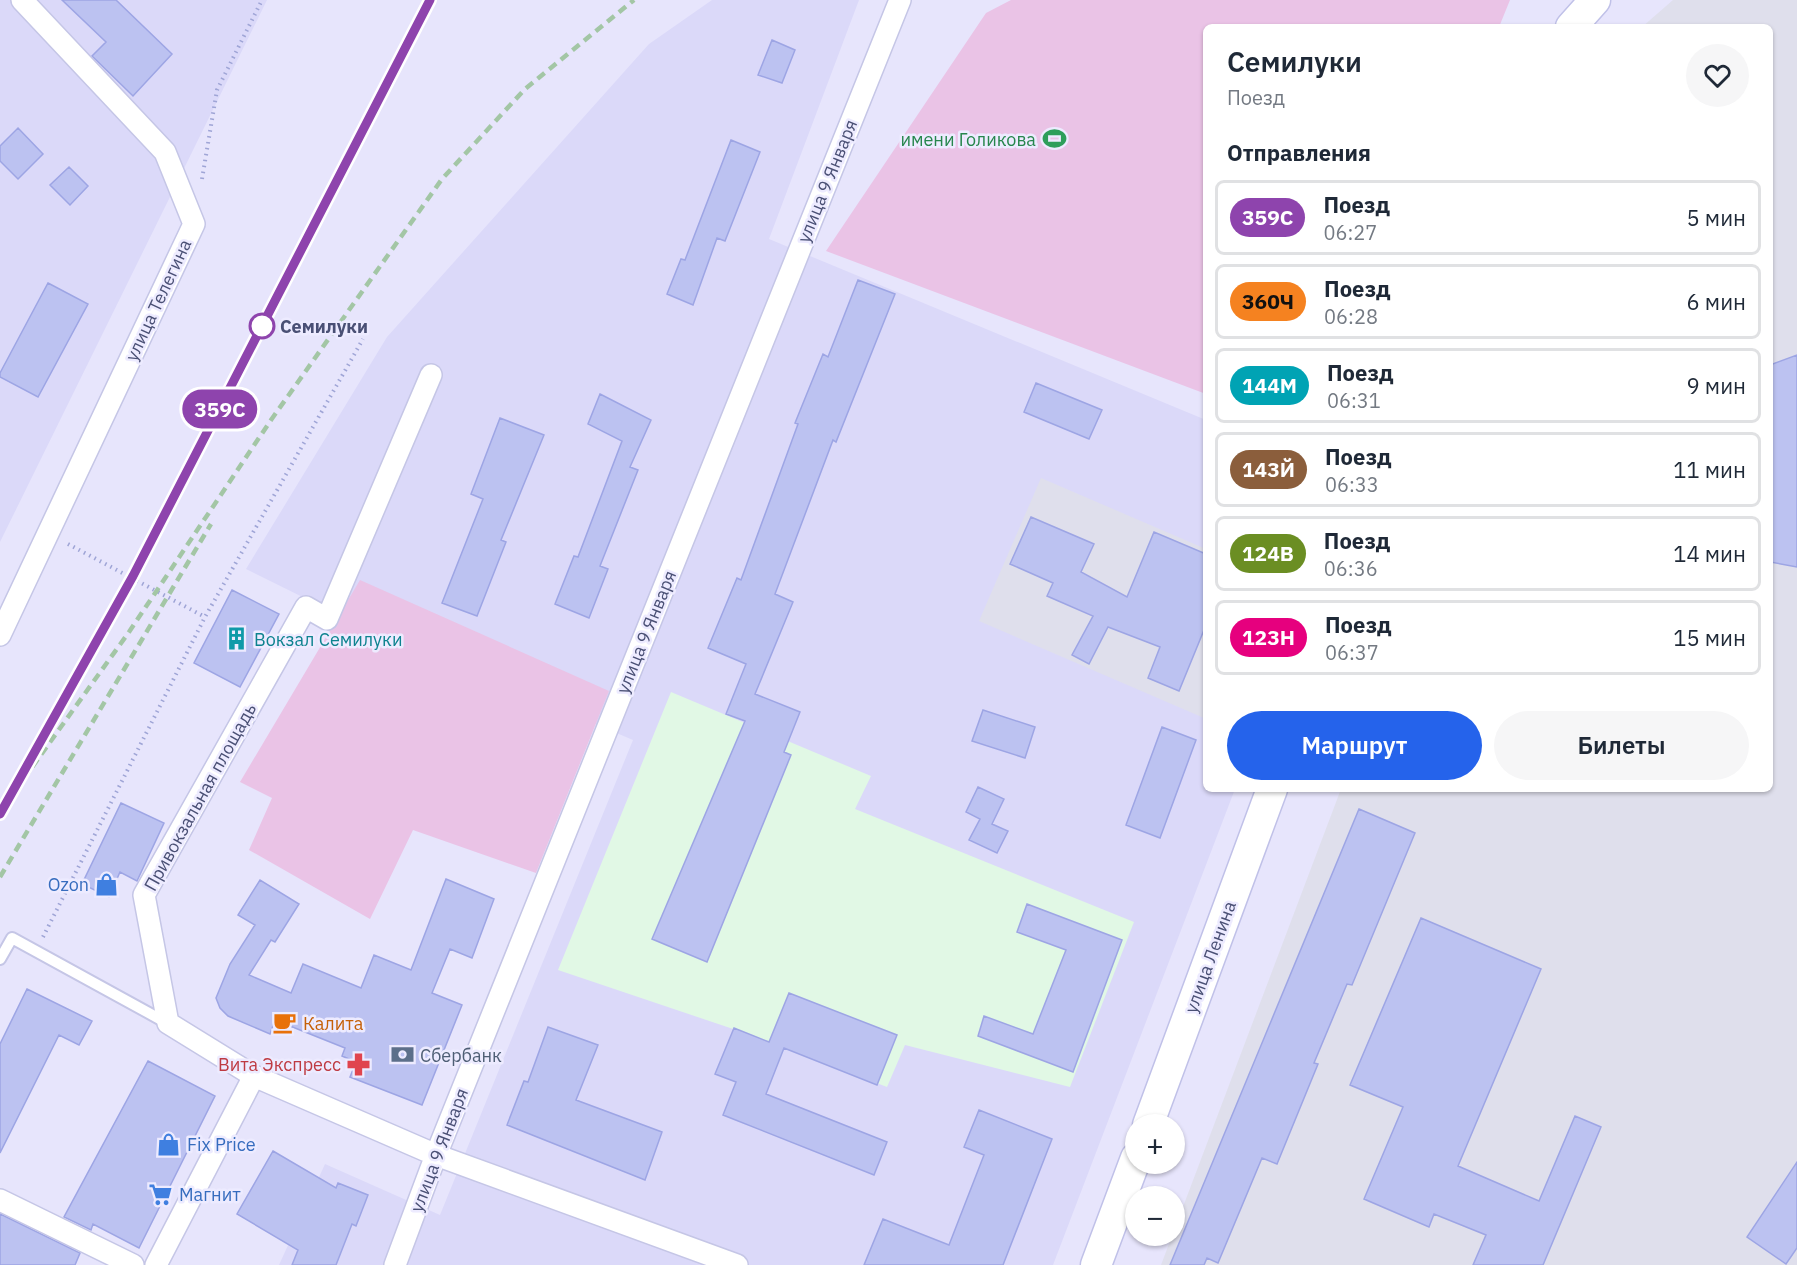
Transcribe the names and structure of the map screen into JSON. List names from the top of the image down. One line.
{"streets":{"street":["улица 9 Января","улица Телегина","Привокзальная площадь","улица Ленина"]},"places":{"sports":["имени Голикова"],"other":["Семилуки"],"building":["Вокзал Семилуки"],"shop":["Ozon","Fix Price"],"cafe":["Калита"],"bank":["Сбербанк"],"pharmacy":["Вита Экспресс"],"supermarket":["Магнит"]},"page":{"on_map":"359С","heading":[["Семилуки","Поезд"],"Отправления"],"list":[{"mark":"359С","name":"Поезд","note":"06:27","value":"5 мин"},{"mark":"360Ч","name":"Поезд","note":"06:28","value":"6 мин"},{"mark":"144М","name":"Поезд","note":"06:31","value":"9 мин"},{"mark":"143Й","name":"Поезд","note":"06:33","value":"11 мин"},{"mark":"124В","name":"Поезд","note":"06:36","value":"14 мин"},{"mark":"123Н","name":"Поезд","note":"06:37","value":"15 мин"}],"buttons":["Маршрут","Билеты"],"map_buttons":["+","−"]}}
